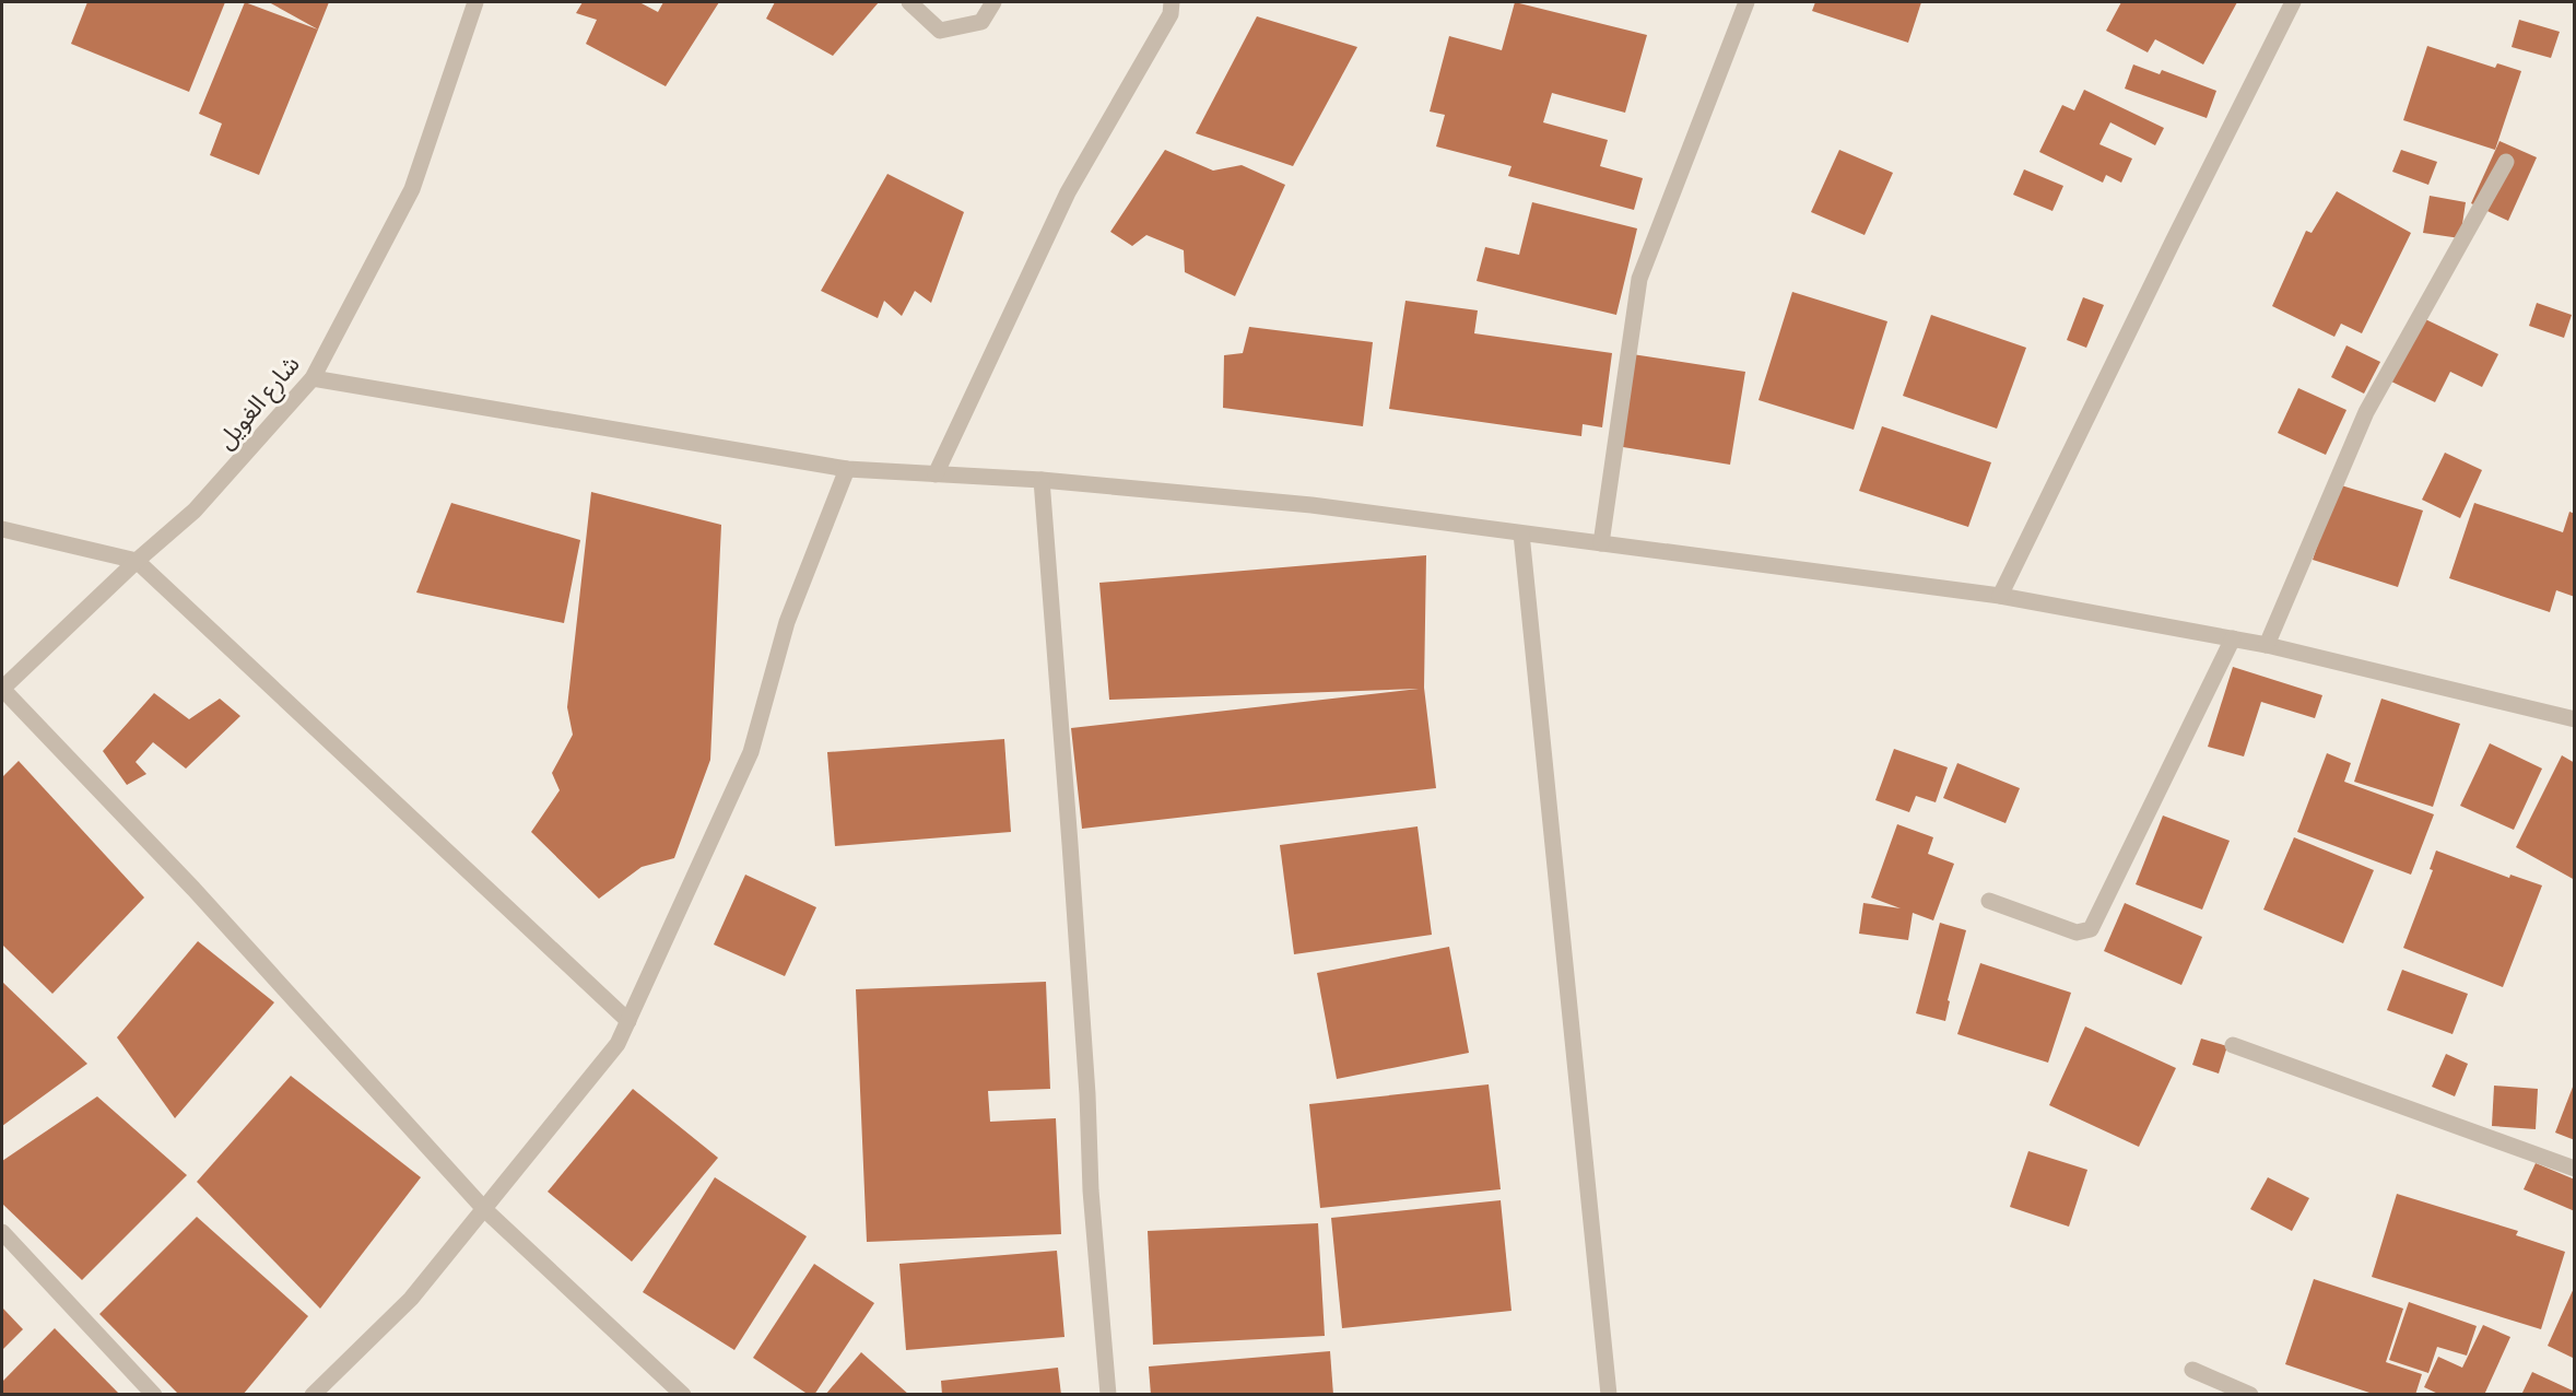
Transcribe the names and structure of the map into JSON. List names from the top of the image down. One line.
{"streets":{"street":["شارع الغويل"]}}
